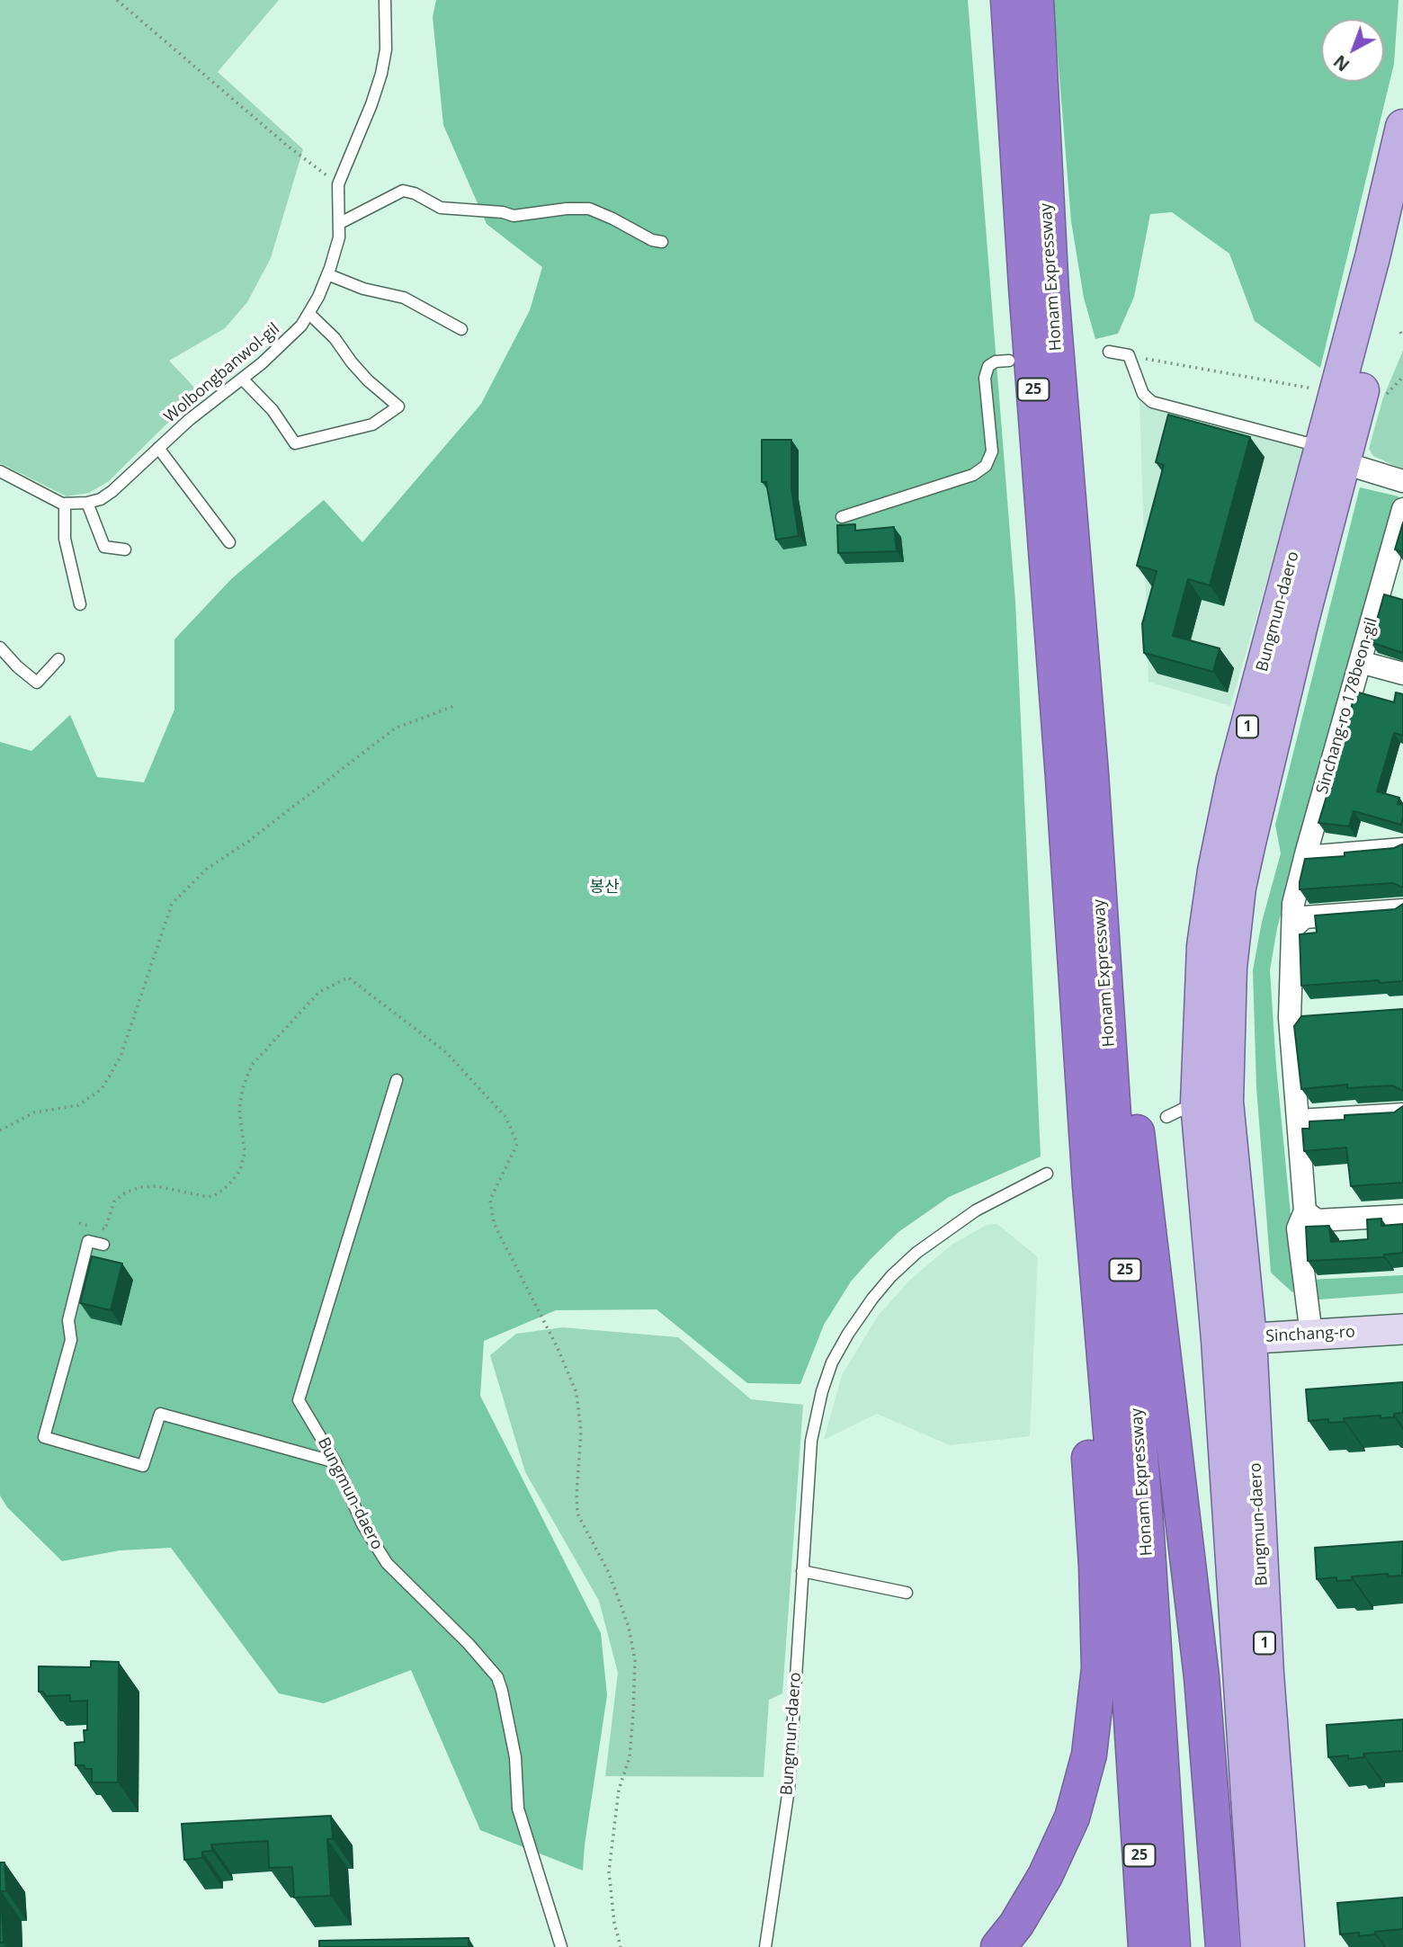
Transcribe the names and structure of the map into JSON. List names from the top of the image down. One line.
{"streets":{"highway":["Honam Expressway","25"],"main road":["Bungmun-daero","1","Sinchang-ro"],"street":["Sinchang-ro 178beon-gil"],"lane":["Wolbongbanwol-gil"]},"crossings":[["Bungmun-daero","Sinchang-ro"],["Sinchang-ro 178beon-gil","Sinchang-ro"]],"parks":["봉산"],"north":"bottom left"}
